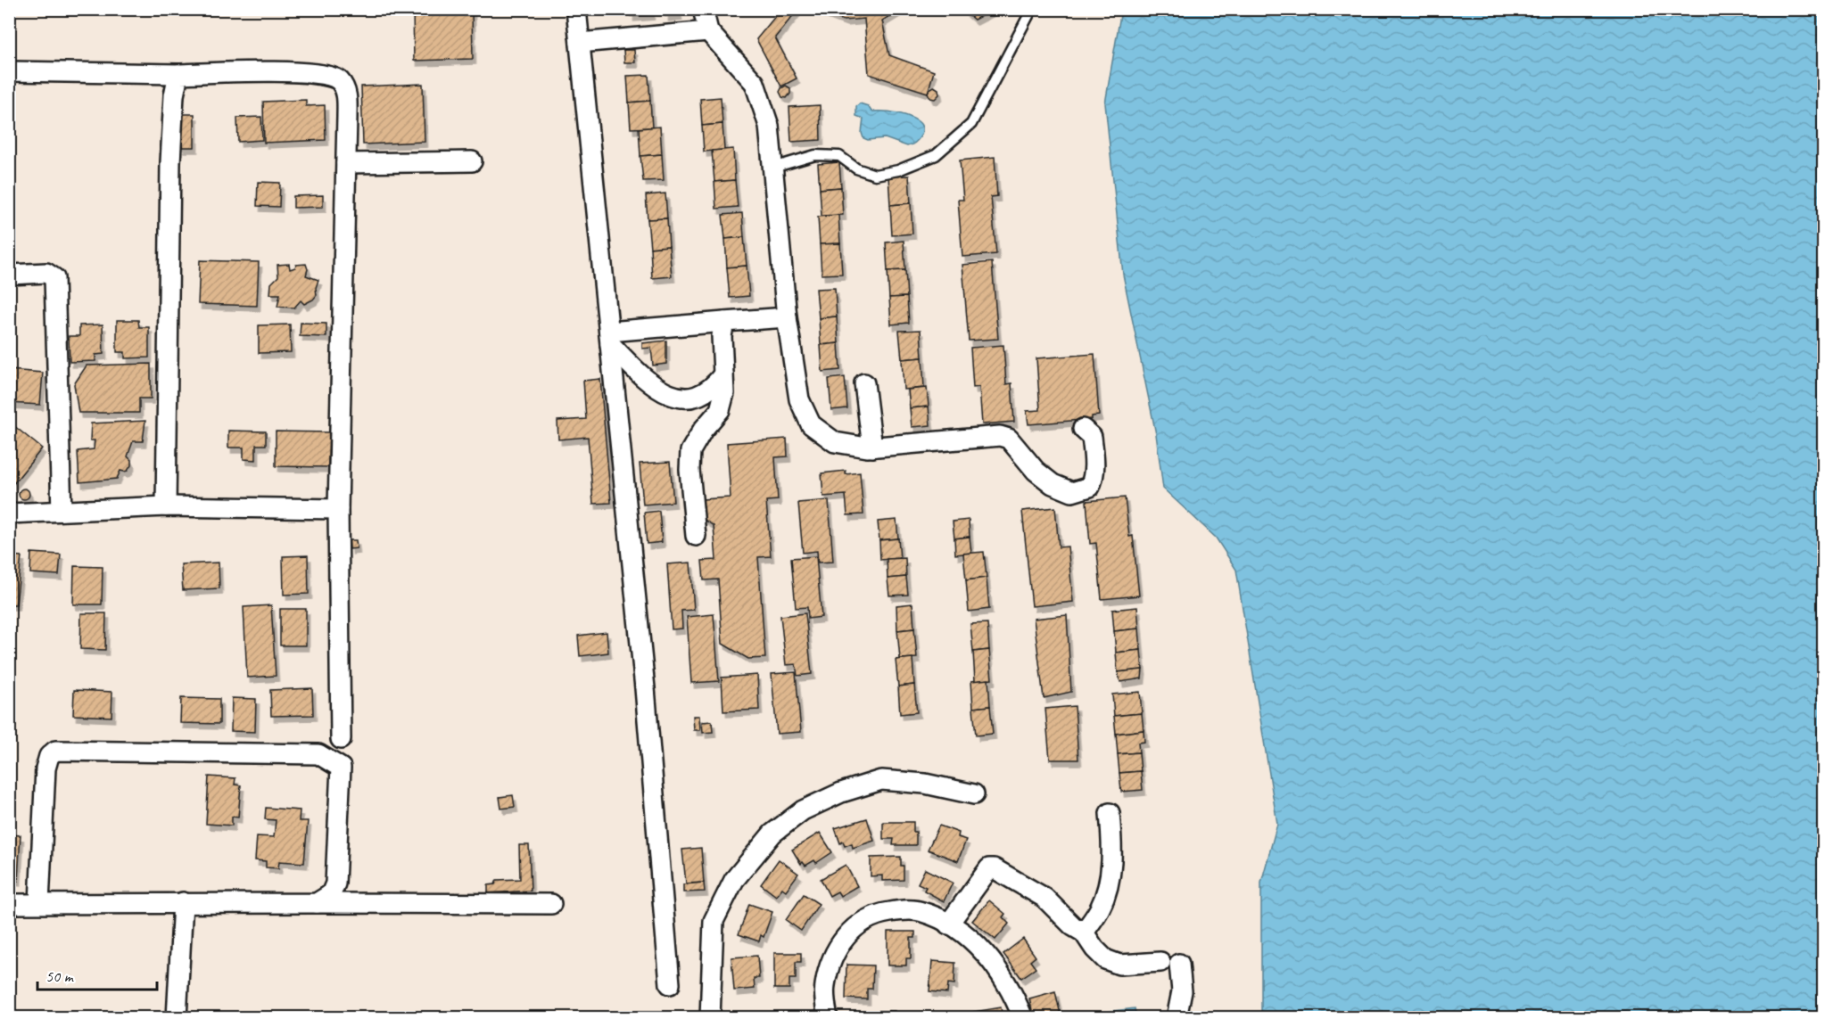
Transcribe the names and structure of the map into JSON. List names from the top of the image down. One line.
{"scale_bar":"50 m"}
